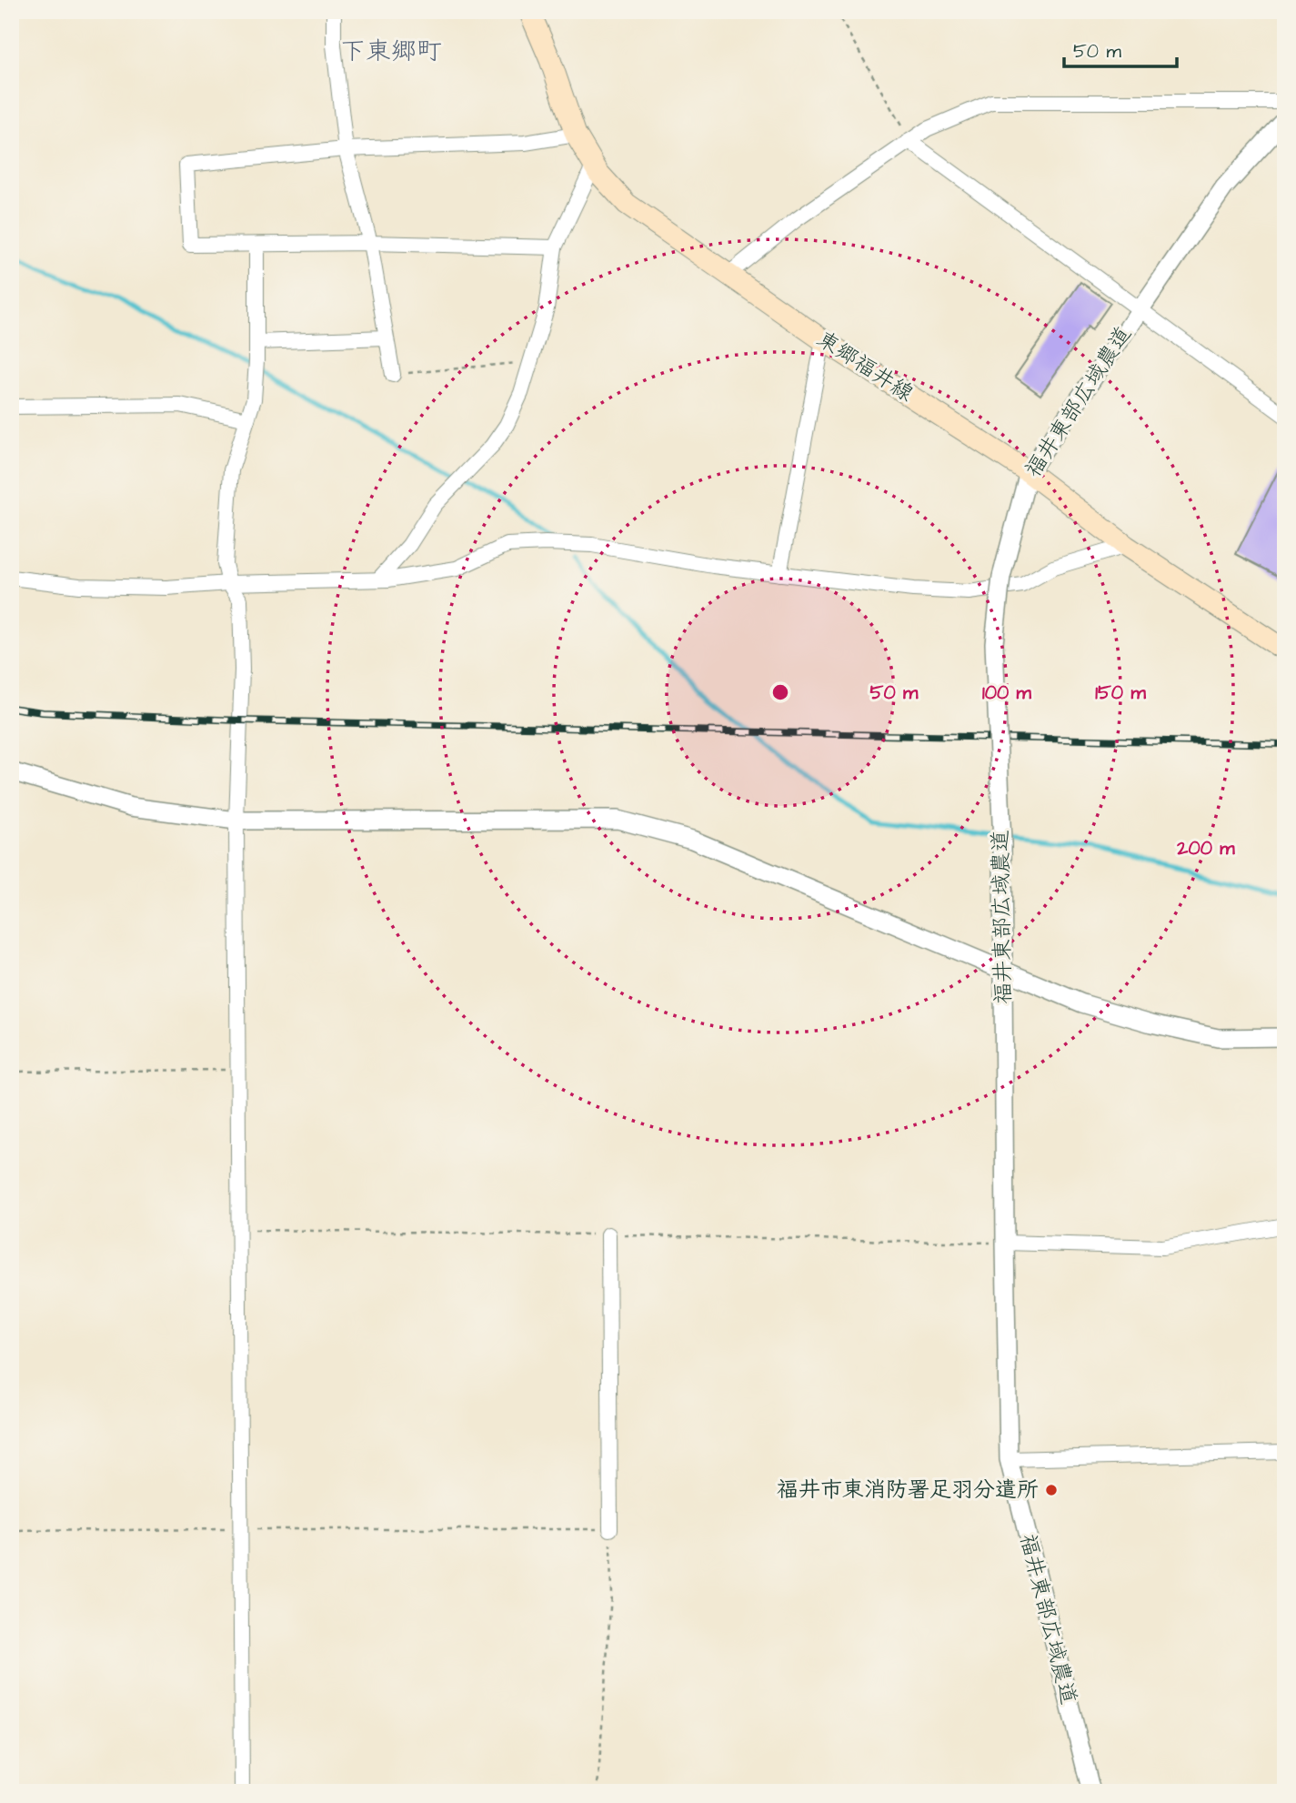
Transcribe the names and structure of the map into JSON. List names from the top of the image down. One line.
{"streets":{"main road":["東郷福井線"],"street":["福井東部広域農道"]},"crossings":[["東郷福井線","福井東部広域農道"]],"districts":["下東郷町"],"places":["福井市東消防署足羽分遣所"],"scale_bar":"50 m","rings":["50 m","100 m","150 m","200 m"]}
